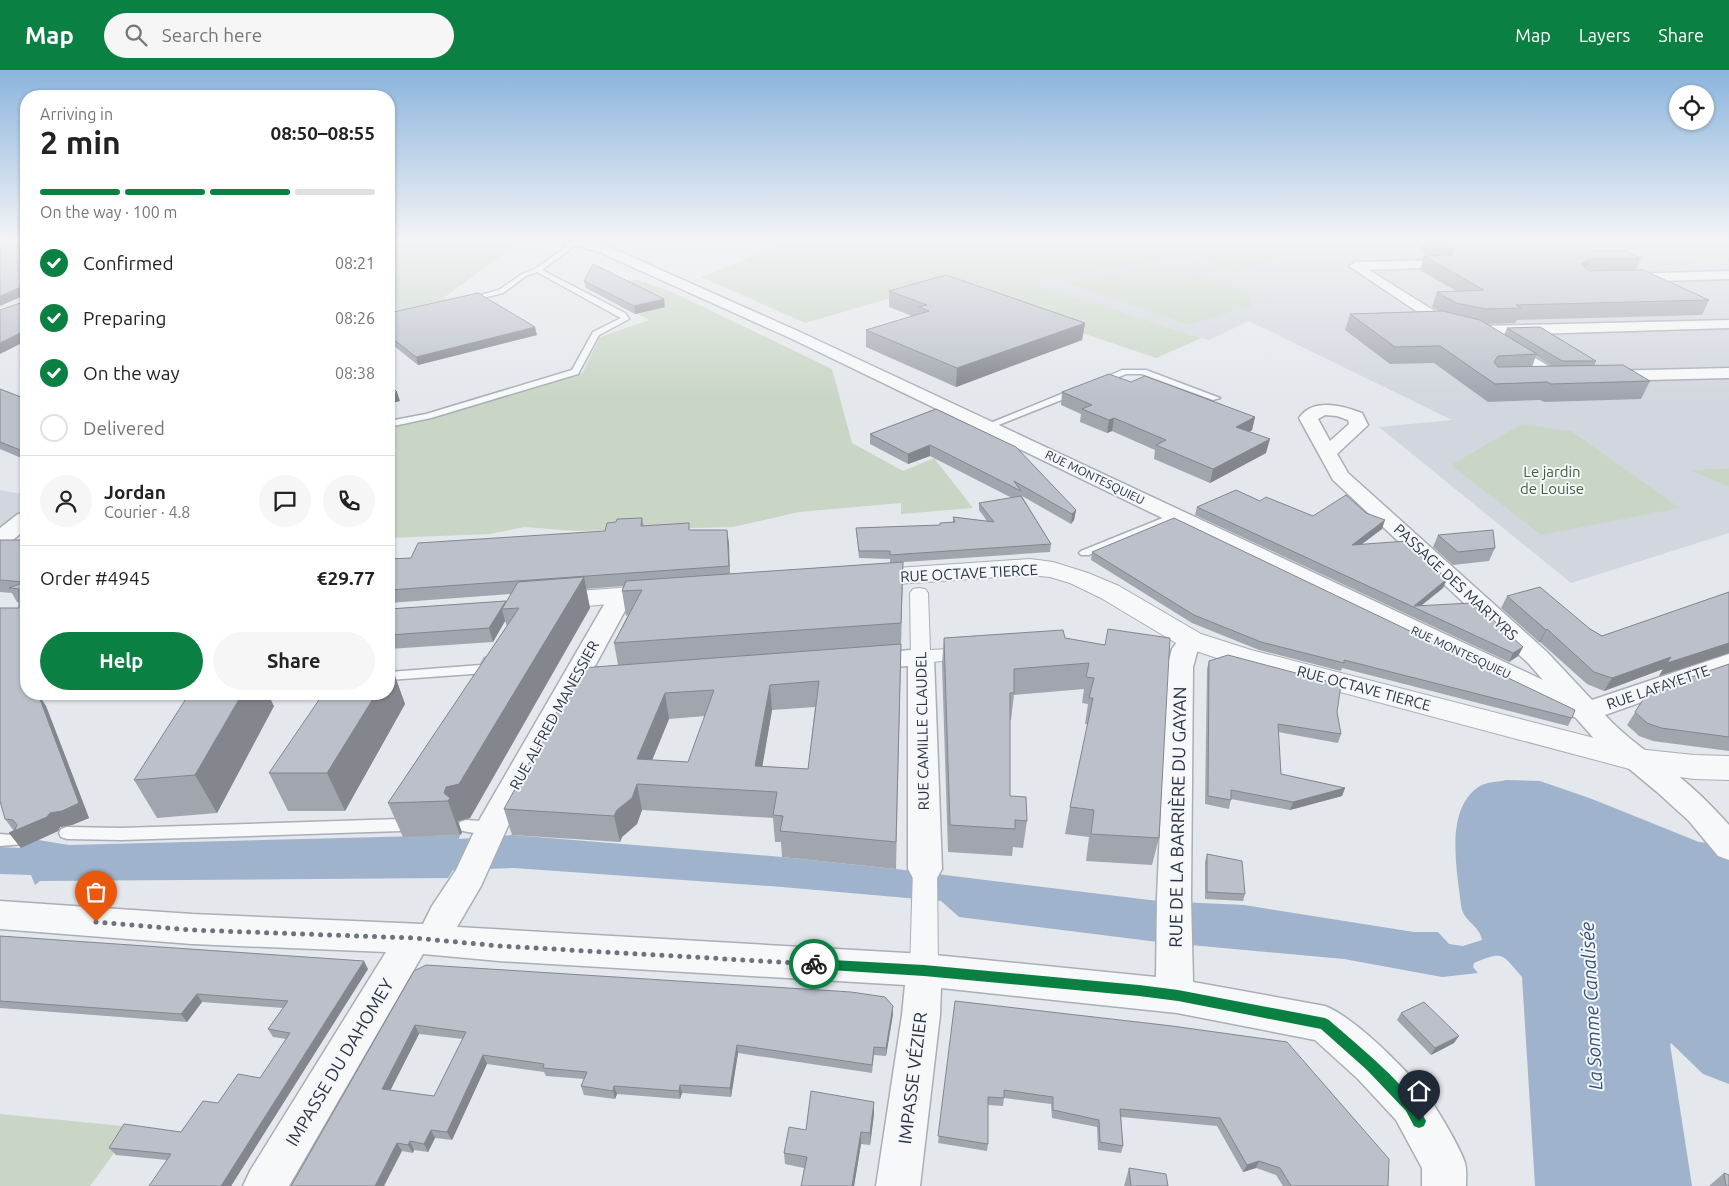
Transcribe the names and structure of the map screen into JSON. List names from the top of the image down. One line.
{"streets":{"street":["RUE MONTESQUIEU","RUE OCTAVE TIERCE","PASSAGE DES MARTYRS","RUE LAFAYETTE","RUE ALFRED MANESSIER","RUE CAMILLE CLAUDEL","RUE DE LA BARRIÈRE DU GAYAN","IMPASSE DU DAHOMEY","IMPASSE VÉZIER"]},"crossings":[["RUE MONTESQUIEU","PASSAGE DES MARTYRS"],["RUE MONTESQUIEU","RUE LAFAYETTE"],["RUE OCTAVE TIERCE","PASSAGE DES MARTYRS"],["RUE OCTAVE TIERCE","RUE DE LA BARRIÈRE DU GAYAN"],["PASSAGE DES MARTYRS","RUE LAFAYETTE"],["RUE ALFRED MANESSIER","IMPASSE DU DAHOMEY"]],"water":["La Somme Canalisée"],"parks":["Le jardin de Louise"],"page":{"header":"Map","search":"Search here","nav":["Map","Layers","Share"],"heading":["2 min","Arriving in","08:50–08:55"],"panel":["Jordan","Courier · 4.8","Order #4945","€29.77"],"bar":"On the way · 100 m","list":[["Confirmed","08:21"],["Preparing","08:26"],["On the way","08:38"],"Delivered"],"buttons":["Help","Share"]}}
